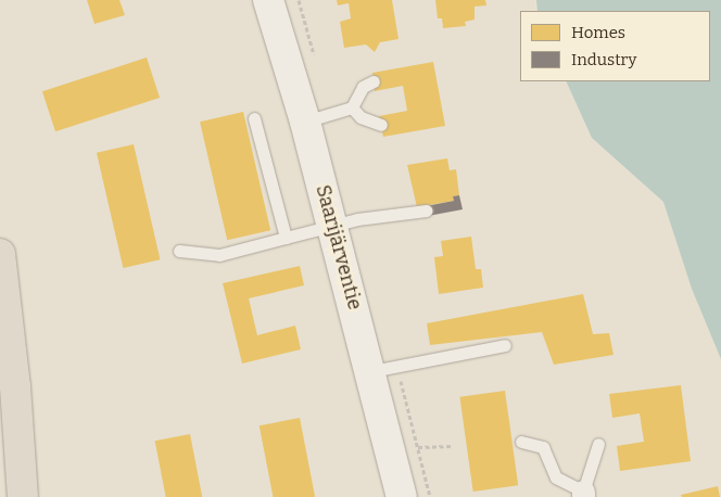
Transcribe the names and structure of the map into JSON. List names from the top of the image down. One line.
{"streets":{"main road":["Saarijärventie"]},"legend":["Homes","Industry"]}
